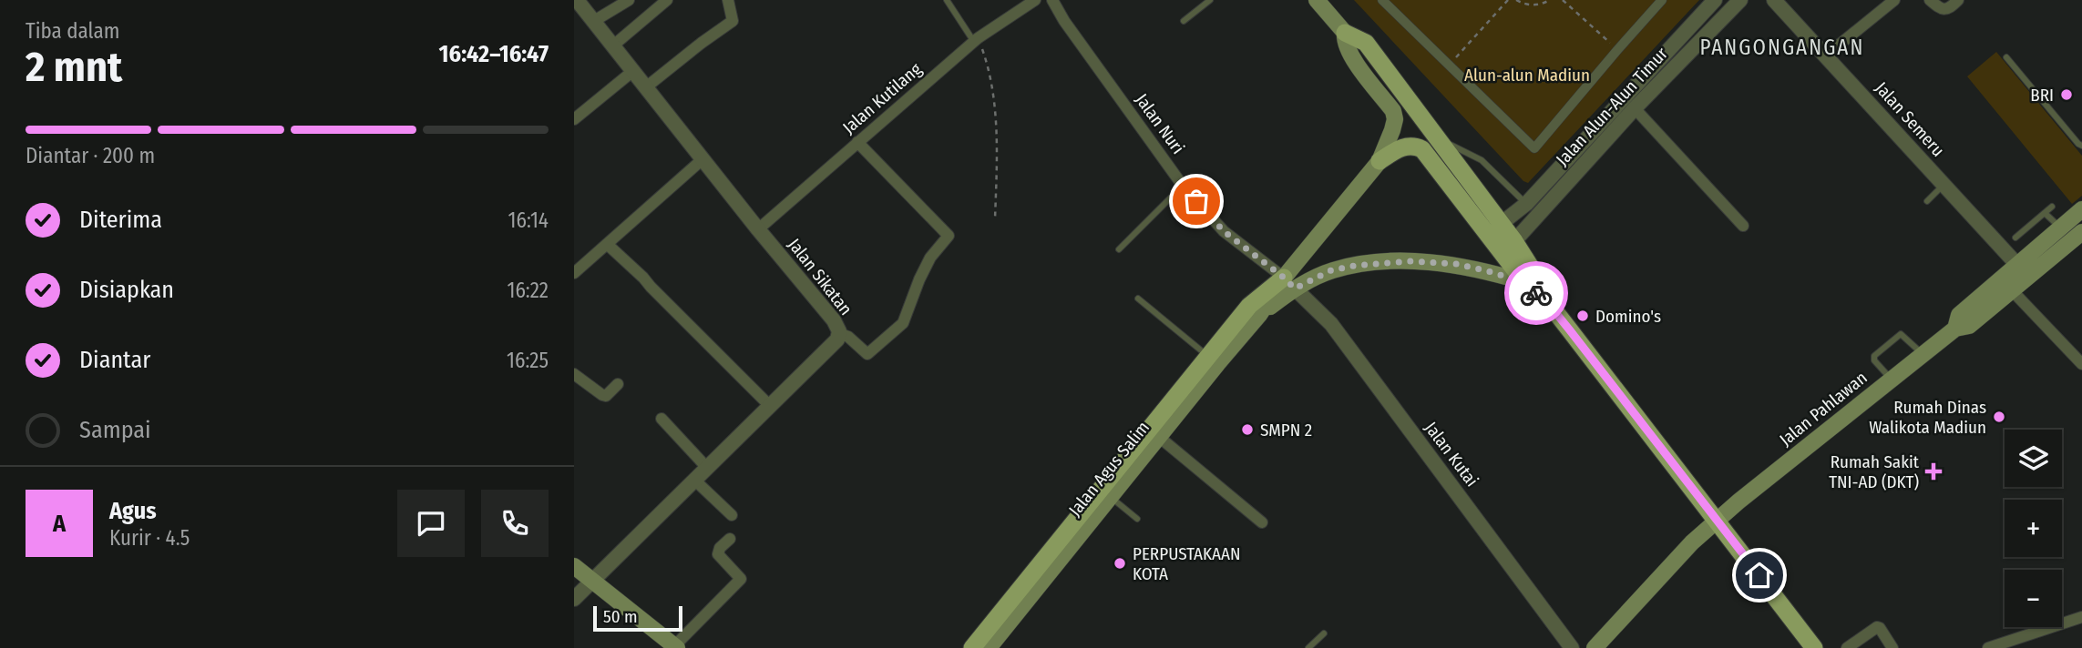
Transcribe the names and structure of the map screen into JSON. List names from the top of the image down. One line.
{"streets":{"main road":["Jalan Pahlawan","Jalan Agus Salim"],"street":["Jalan Kutilang","Jalan Alun-Alun Timur","Jalan Semeru","Jalan Nuri","Jalan Sikatan","Jalan Kutai"]},"crossings":[["Jalan Kutilang","Jalan Sikatan"],["Jalan Semeru","Jalan Pahlawan"],["Jalan Nuri","Jalan Kutai"],["Jalan Nuri","Jalan Agus Salim"],["Jalan Kutai","Jalan Agus Salim"]],"districts":["PANGONGANGAN"],"parks":["Alun-alun Madiun"],"places":{"other":["BRI","Domino's","Rumah Dinas Walikota Madiun","SMPN 2","PERPUSTAKAAN KOTA"],"health":["Rumah Sakit TNI-AD (DKT)"]},"scale_bar":"50 m","page":{"heading":["2 mnt","Tiba dalam","16:42–16:47"],"panel":["Agus","Kurir · 4.5"],"bar":"Diantar · 200 m","list":[["Diterima","16:14"],["Disiapkan","16:22"],["Diantar","16:25"],"Sampai"],"map_buttons":["+","−"],"round":"A","scale":"50 m"}}
